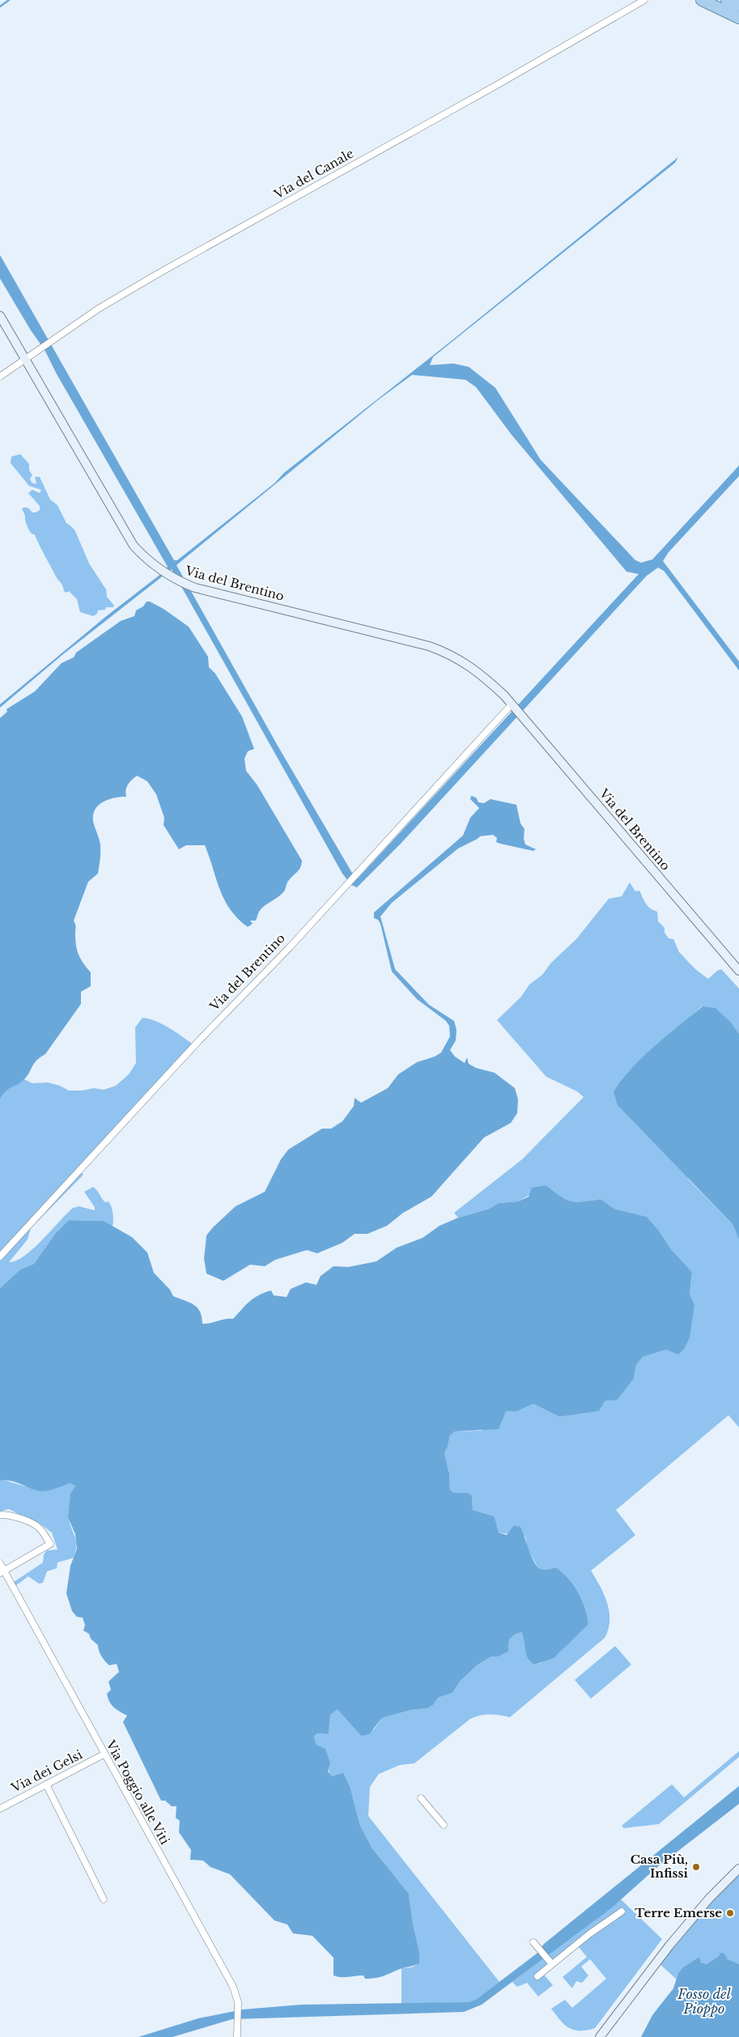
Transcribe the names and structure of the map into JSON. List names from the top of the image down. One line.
{"streets":{"street":["Via del Canale","Via del Brentino","Via dei Gelsi","Via Poggio alle Viti"]},"crossings":[["Via del Canale","Via del Brentino"],["Via dei Gelsi","Via Poggio alle Viti"]],"water":["Fosso del Pioppo"],"places":["Casa Più, Infissi","Terre Emerse"]}
